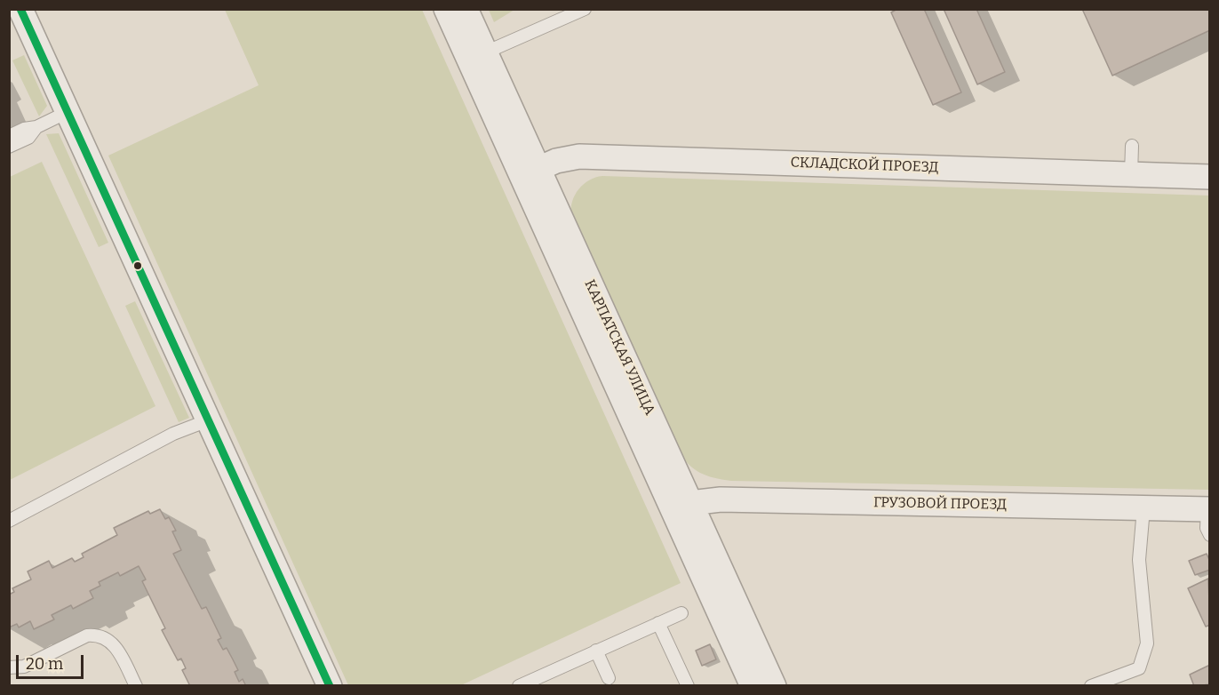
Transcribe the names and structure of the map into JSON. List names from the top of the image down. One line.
{"streets":{"street":["СКЛАДСКОЙ ПРОЕЗД","КАРПАТСКАЯ УЛИЦА","ГРУЗОВОЙ ПРОЕЗД"]},"crossings":[["СКЛАДСКОЙ ПРОЕЗД","КАРПАТСКАЯ УЛИЦА"],["КАРПАТСКАЯ УЛИЦА","ГРУЗОВОЙ ПРОЕЗД"]],"scale_bar":"20 m"}
